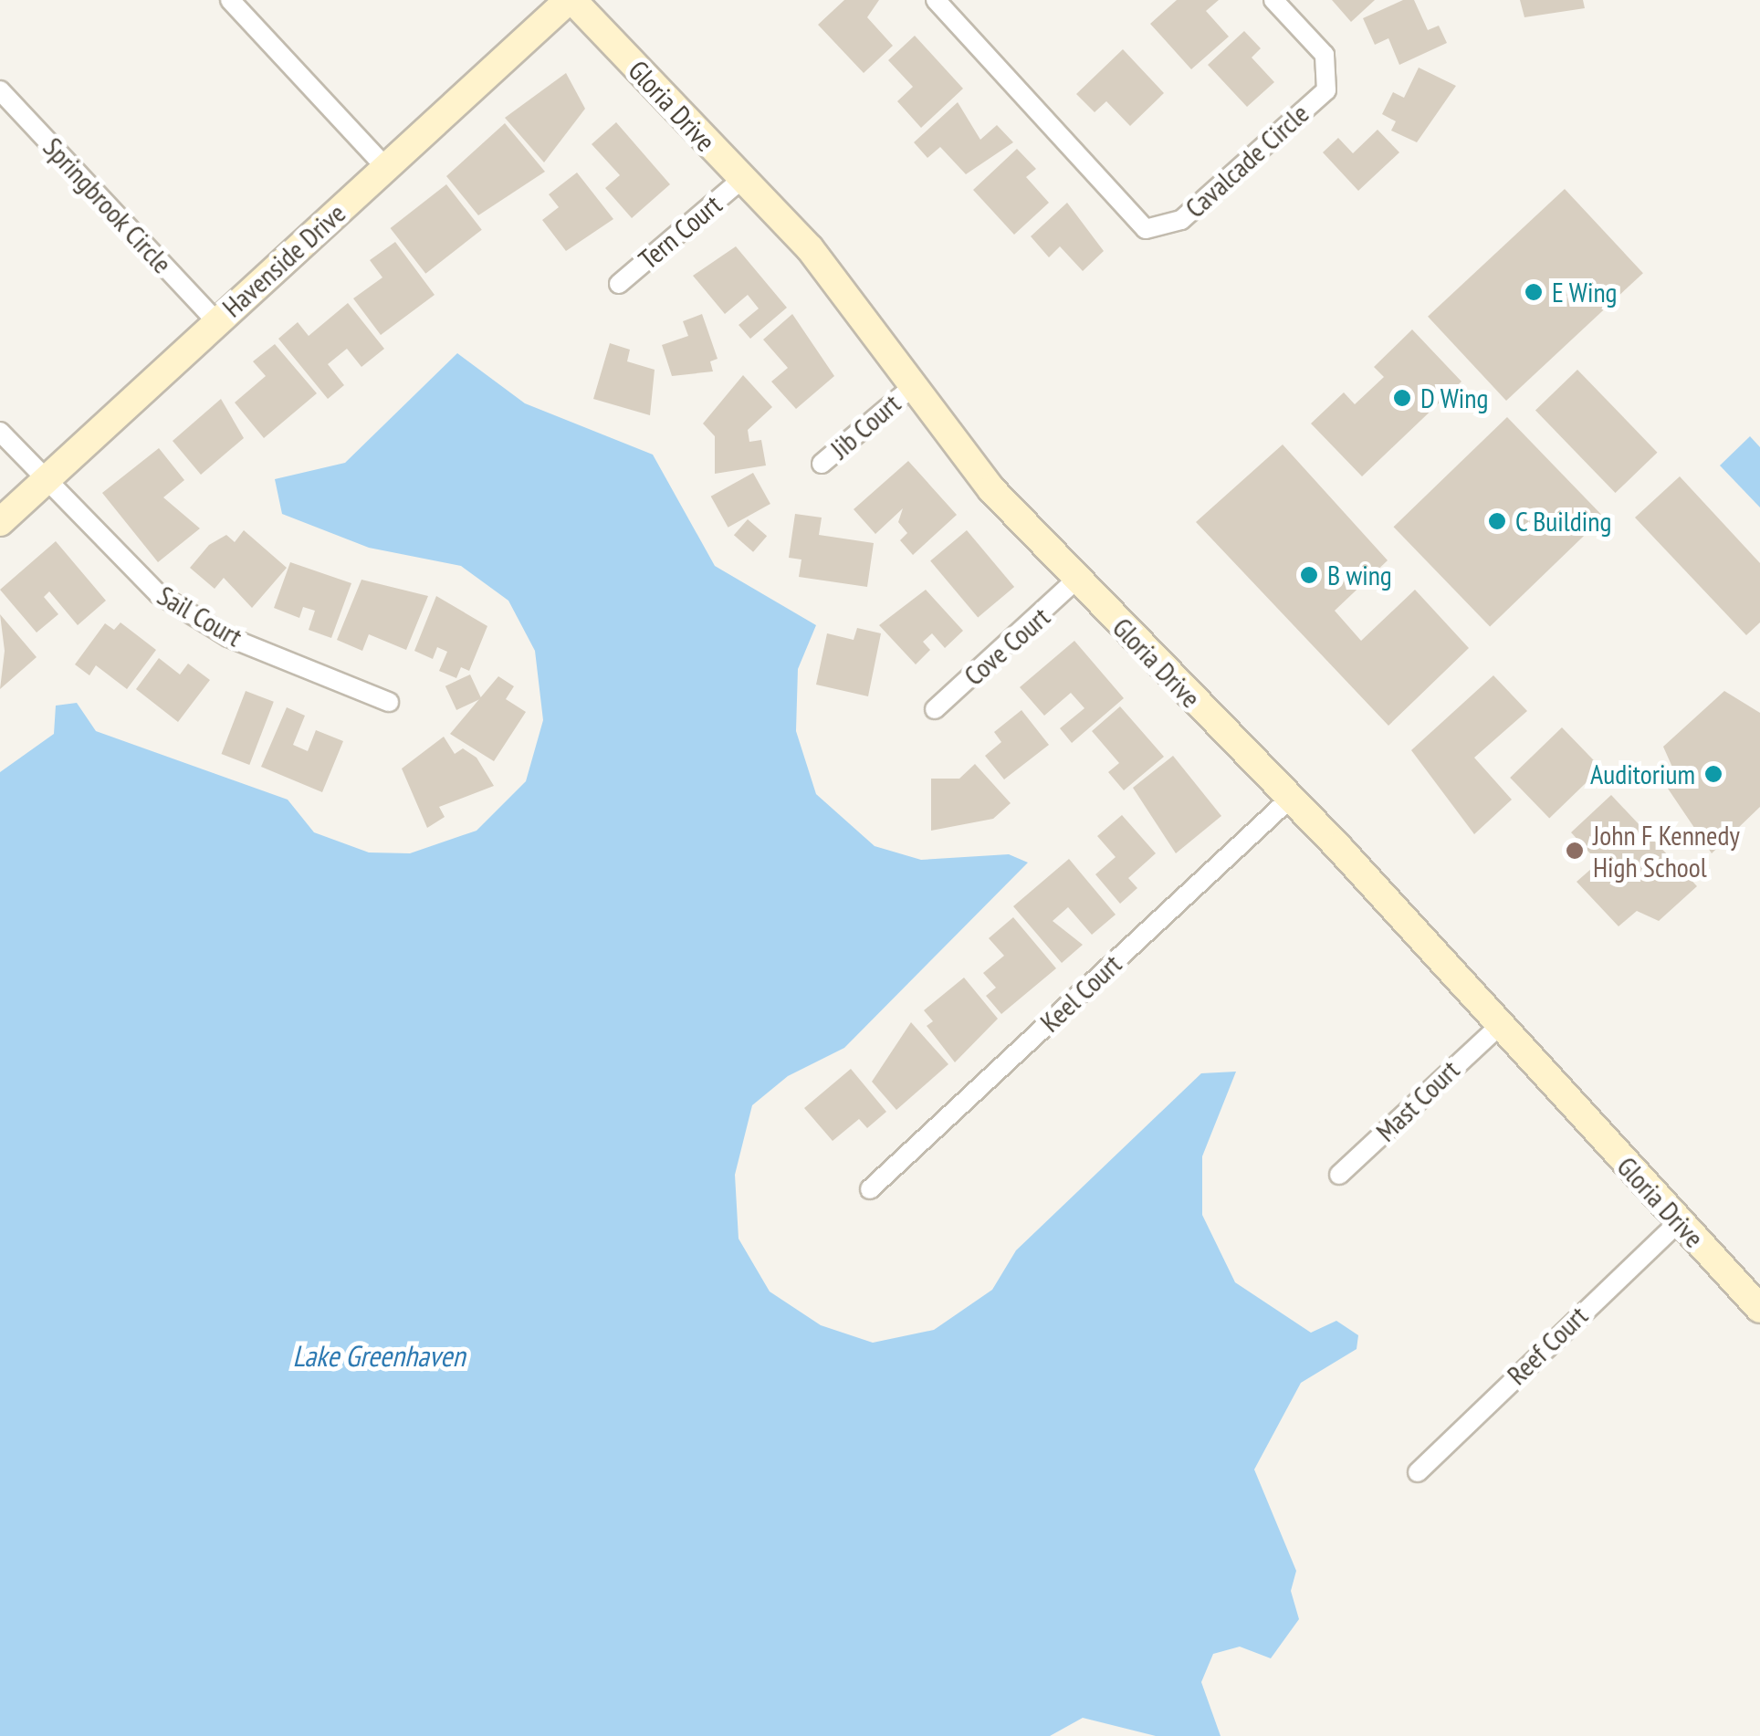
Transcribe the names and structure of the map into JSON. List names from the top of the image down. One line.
{"streets":{"street":["Gloria Drive","Cavalcade Circle","Springbrook Circle","Tern Court","Havenside Drive","Jib Court","Sail Court","Cove Court","Keel Court","Mast Court","Reef Court"]},"crossings":[["Gloria Drive","Tern Court"],["Gloria Drive","Havenside Drive"],["Gloria Drive","Jib Court"],["Gloria Drive","Cove Court"],["Gloria Drive","Keel Court"],["Gloria Drive","Mast Court"],["Gloria Drive","Reef Court"],["Springbrook Circle","Havenside Drive"],["Havenside Drive","Sail Court"]],"water":["Lake Greenhaven"],"places":["E Wing","D Wing","C Building","B wing","Auditorium","John F Kennedy High School"]}
